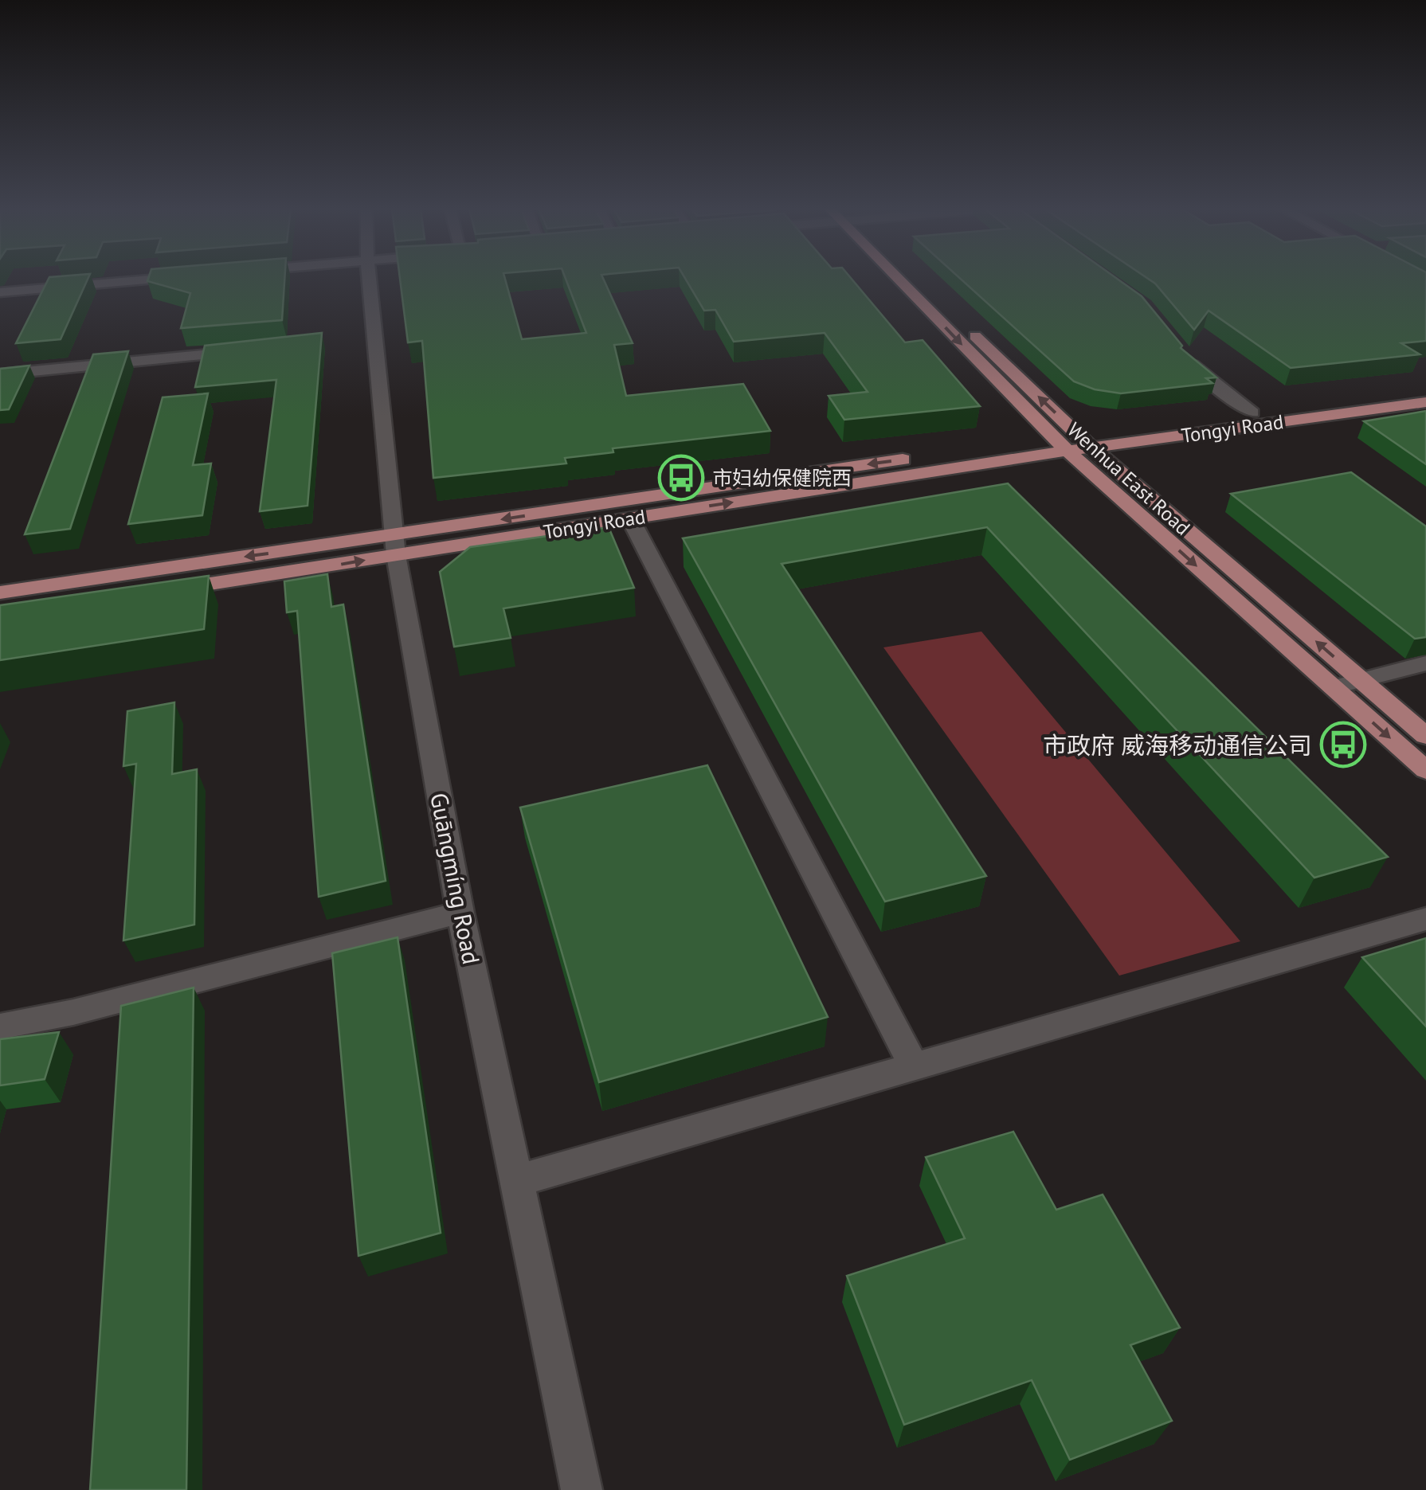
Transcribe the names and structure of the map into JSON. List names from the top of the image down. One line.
{"streets":{"main road":["Tongyi Road","Wenhua East Road"],"street":["Guāngmíng Road"]},"crossings":[["Tongyi Road","Wenhua East Road"],["Tongyi Road","Guāngmíng Road"]],"places":{"bus stop":["市妇幼保健院西","市政府 威海移动通信公司"]}}
